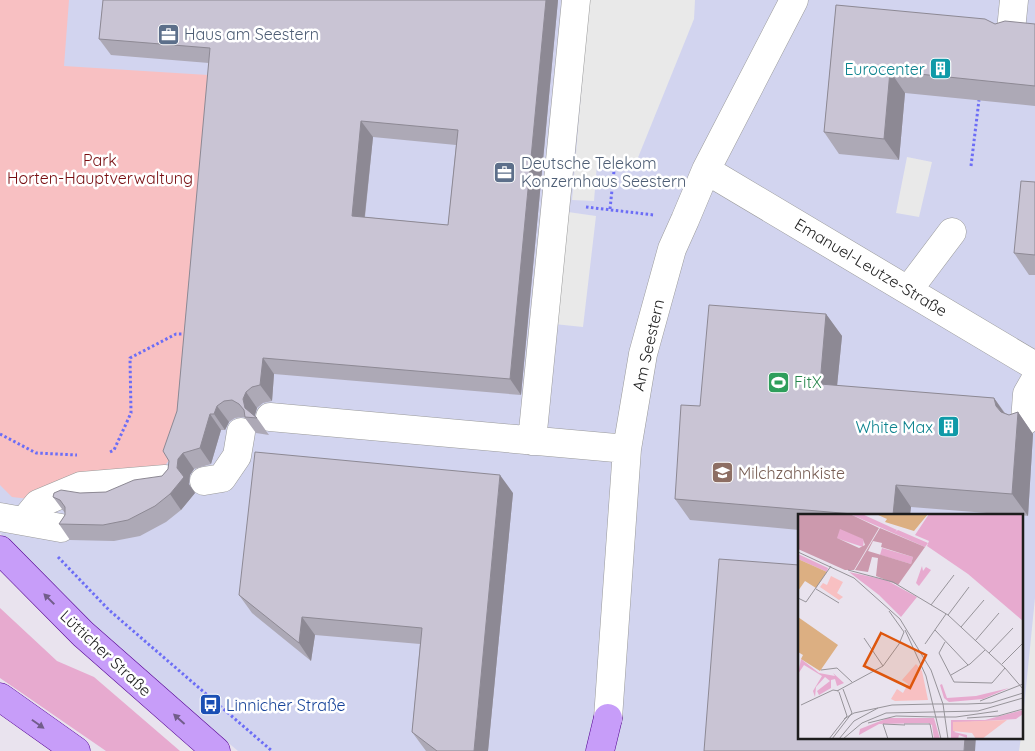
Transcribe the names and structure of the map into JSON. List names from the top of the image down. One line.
{"streets":{"main road":["Lütticher Straße"],"street":["Emanuel-Leutze-Straße","Am Seestern"]},"crossings":[["Emanuel-Leutze-Straße","Am Seestern"]],"parks":["Park Horten-Hauptverwaltung"],"places":{"office":["Haus am Seestern","Deutsche Telekom Konzernhaus Seestern"],"building":["Eurocenter","White Max"],"sports":["FitX"],"school or university":["Milchzahnkiste"],"bus stop":["Linnicher Straße"]}}
